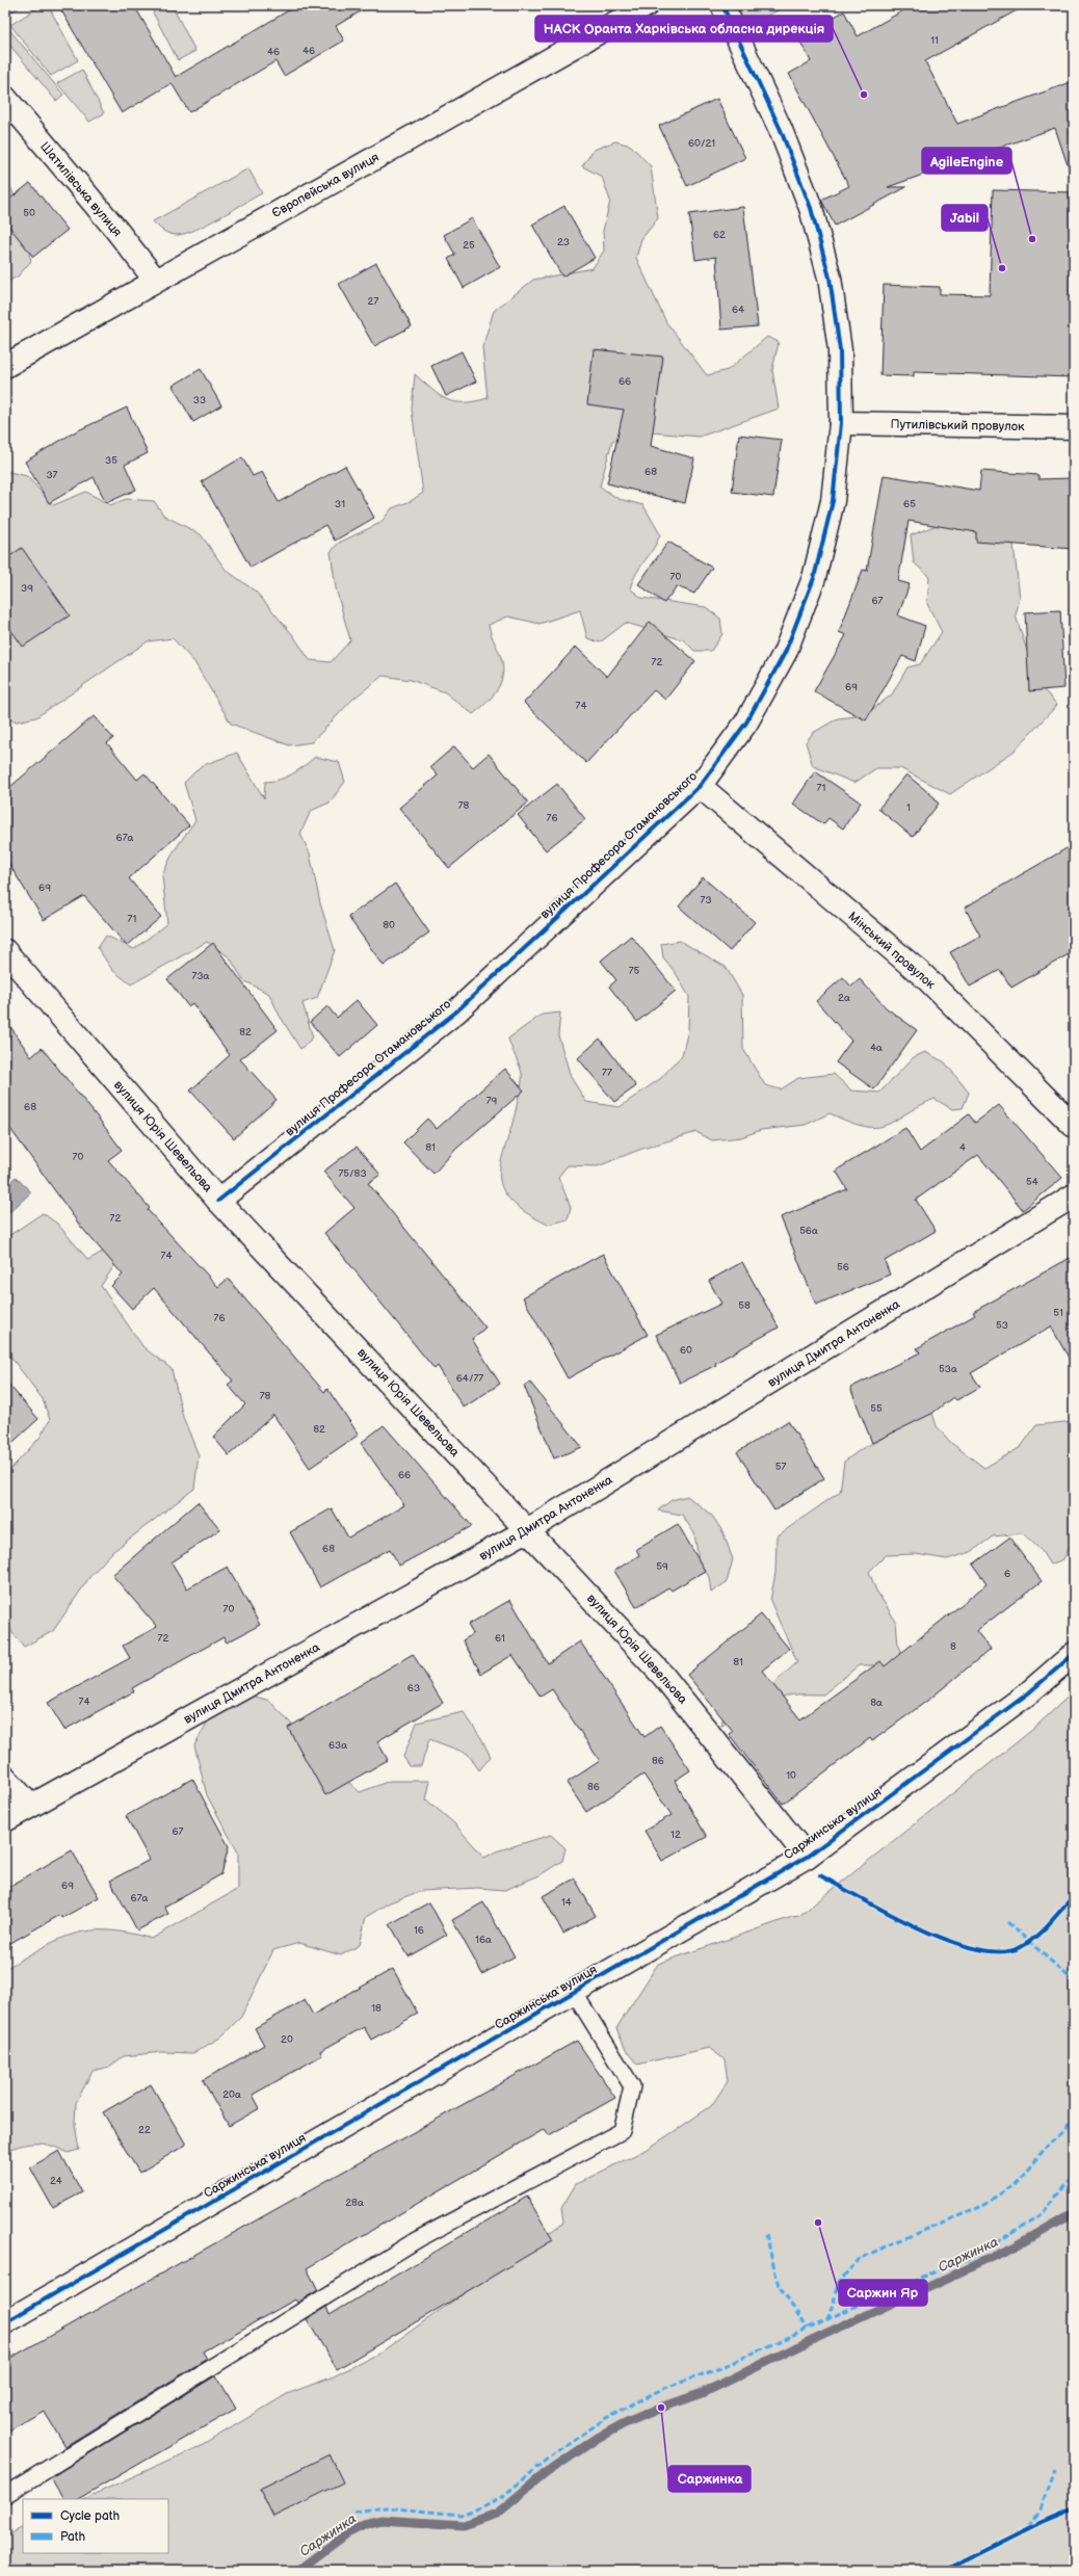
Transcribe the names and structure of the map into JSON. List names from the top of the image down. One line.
{"streets":{"street":["Європейська вулиця","Шатилівська вулиця","Путилівський провулок","вулиця Професора Отамановського","Мінський провулок","вулиця Юрія Шевельова","вулиця Дмитра Антоненка","Саржинська вулиця"]},"crossings":[["Європейська вулиця","Шатилівська вулиця"],["Путилівський провулок","вулиця Професора Отамановського"],["вулиця Професора Отамановського","Мінський провулок"],["вулиця Професора Отамановського","вулиця Юрія Шевельова"],["вулиця Юрія Шевельова","вулиця Дмитра Антоненка"],["вулиця Юрія Шевельова","Саржинська вулиця"]],"water":["Саржинка"],"places":["НАСК Оранта Харківська обласна дирекція","AgileEngine","Jabil","Саржин Яр","Саржинка"],"house_numbers":["11","46","46","60/21","50","62","23","25","27","64","66","33","35","68","37","31","65","70","39","67","72","69","74","71","78","1","76","67а","69","73","71","80","75","73а","2а","82","4а","77","79","68","81","4","70","75/83","54","72","56а","74","56","58","51","76","53","60","53а","64/77","78","55","82","57","66","68","59","6","70","72","61","8","81","63","74","8а","63а","86","10","86","67","12","69","67а","14","16","16а","18","20","20а","22","24","28а"],"legend":["Cycle path","Path"]}
